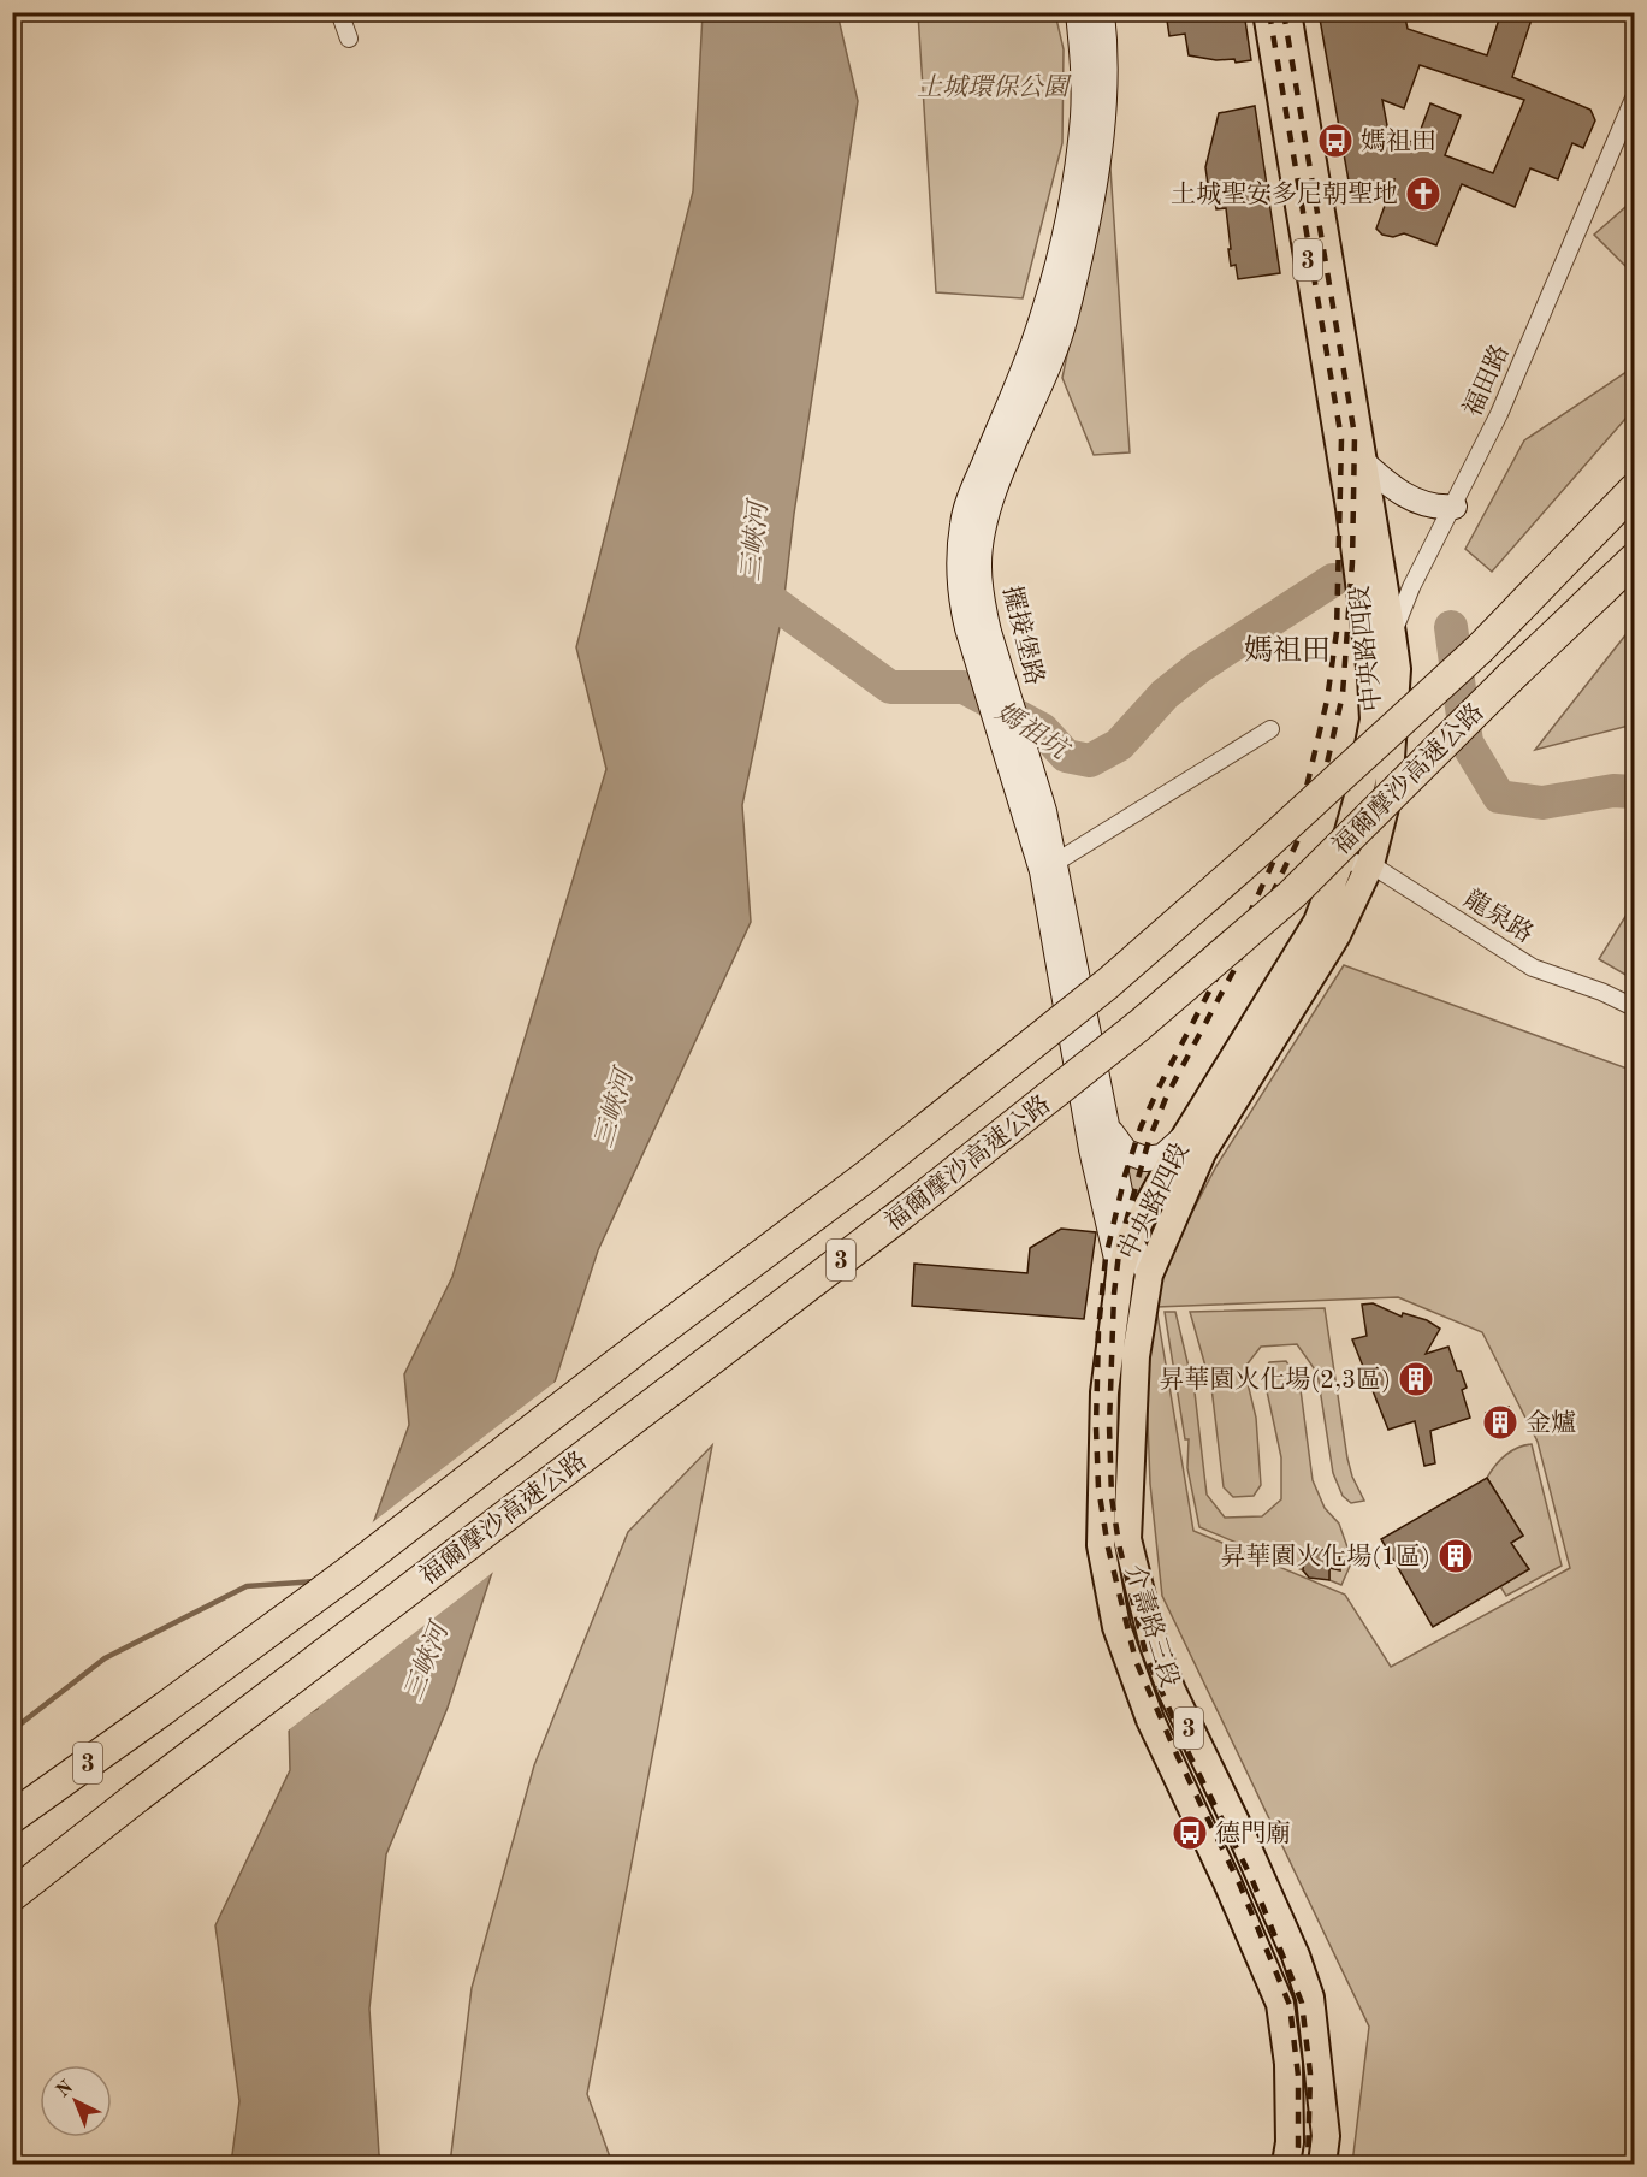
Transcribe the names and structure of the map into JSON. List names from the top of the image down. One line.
{"streets":{"highway":["3","福爾摩沙高速公路"],"main road":["中央路四段","介壽路三段"],"street":["福田路","擺接堡路","龍泉路"]},"crossings":[["福田路","中央路四段"],["擺接堡路","中央路四段"],["擺接堡路","介壽路三段"],["中央路四段","龍泉路"],["中央路四段","介壽路三段"]],"districts":["媽祖田"],"water":["三峽河","媽祖坑"],"parks":["土城環保公園"],"places":{"bus stop":["媽祖田","德門廟"],"church":["土城聖安多尼朝聖地"],"building":["昇華園火化場(2,3區)","金爐","昇華園火化場(1區)"]},"north":"top left"}
